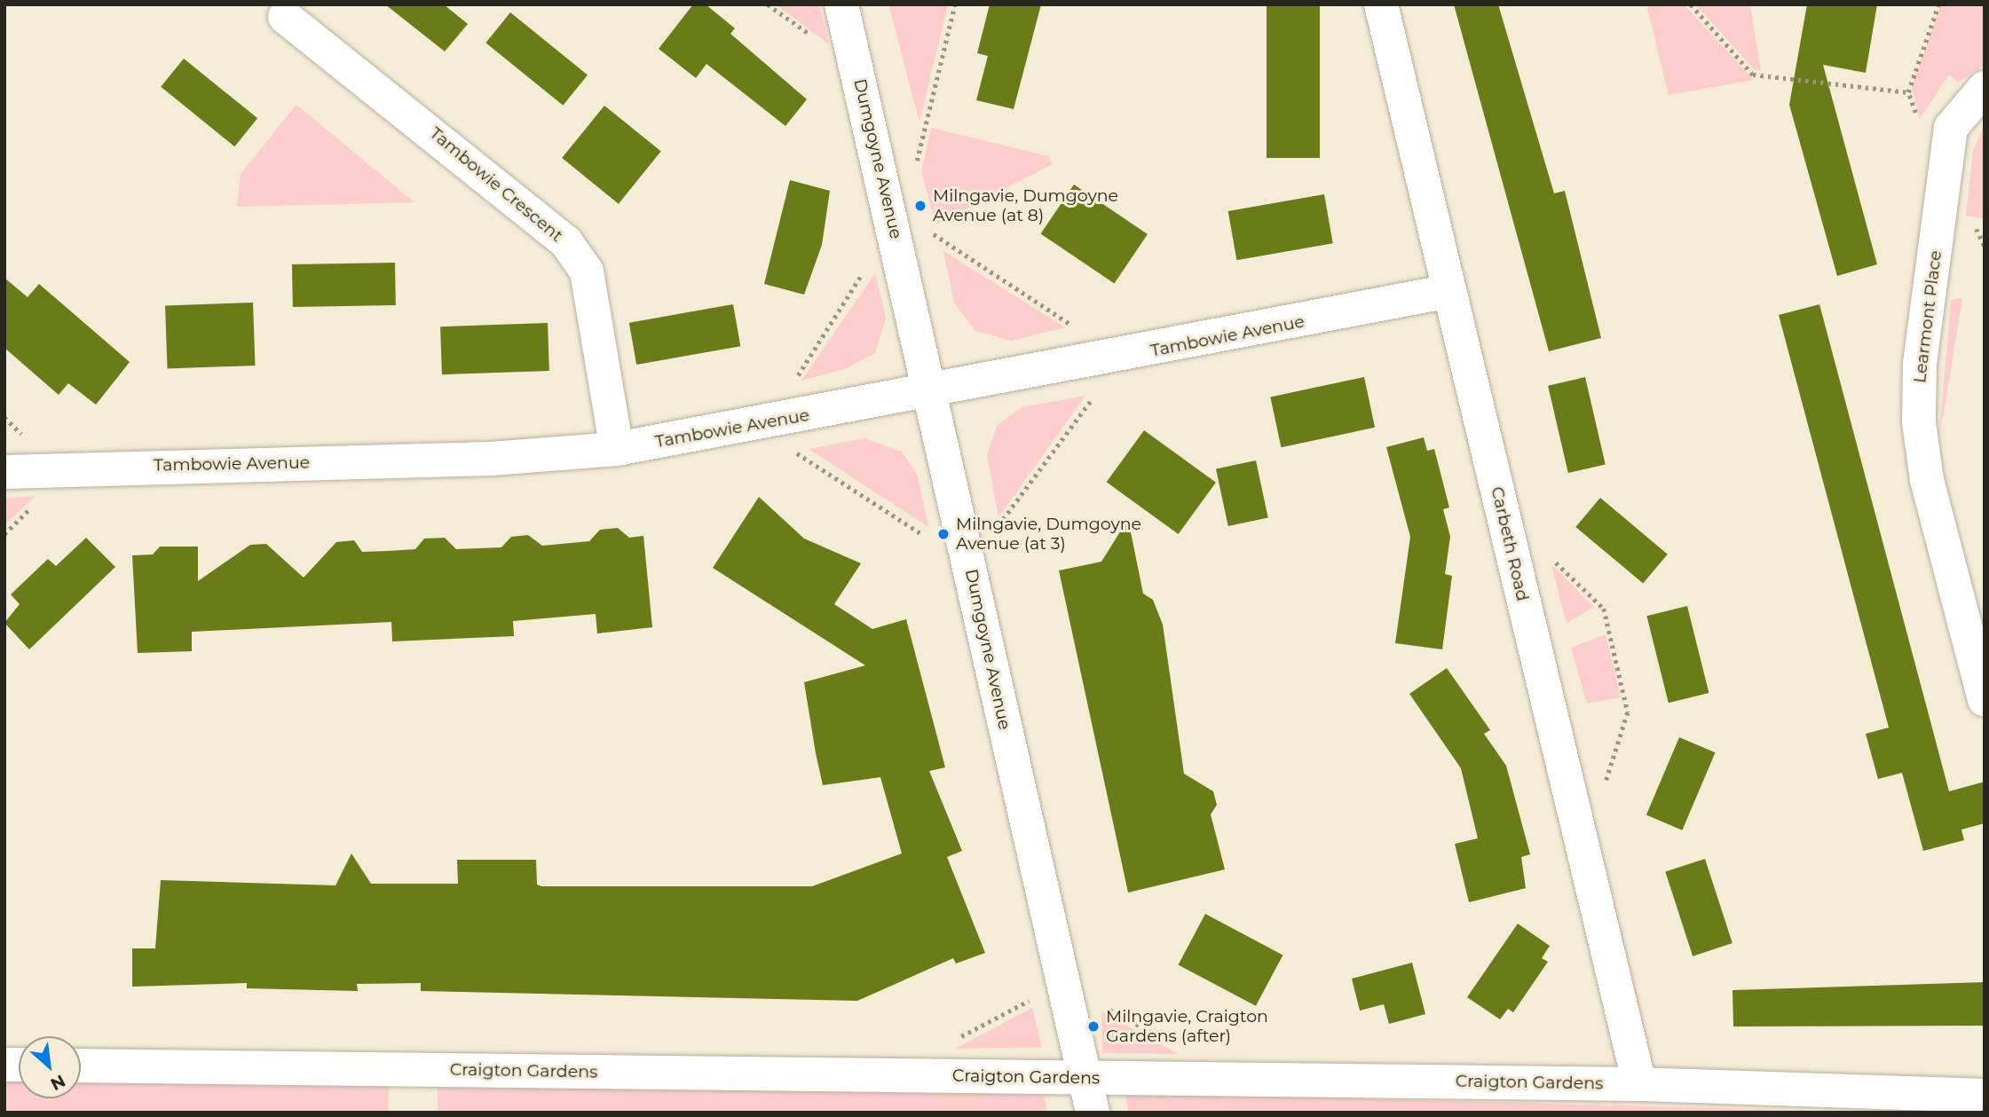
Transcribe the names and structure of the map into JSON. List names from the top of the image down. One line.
{"streets":{"street":["Dumgoyne Avenue","Tambowie Crescent","Learmont Place","Tambowie Avenue","Carbeth Road","Craigton Gardens"]},"crossings":[["Dumgoyne Avenue","Tambowie Avenue"],["Dumgoyne Avenue","Craigton Gardens"],["Tambowie Crescent","Tambowie Avenue"],["Tambowie Avenue","Carbeth Road"],["Carbeth Road","Craigton Gardens"]],"places":["Milngavie, Dumgoyne Avenue (at 8)","Milngavie, Dumgoyne Avenue (at 3)","Milngavie, Craigton Gardens (after)"],"north":"bottom right"}
